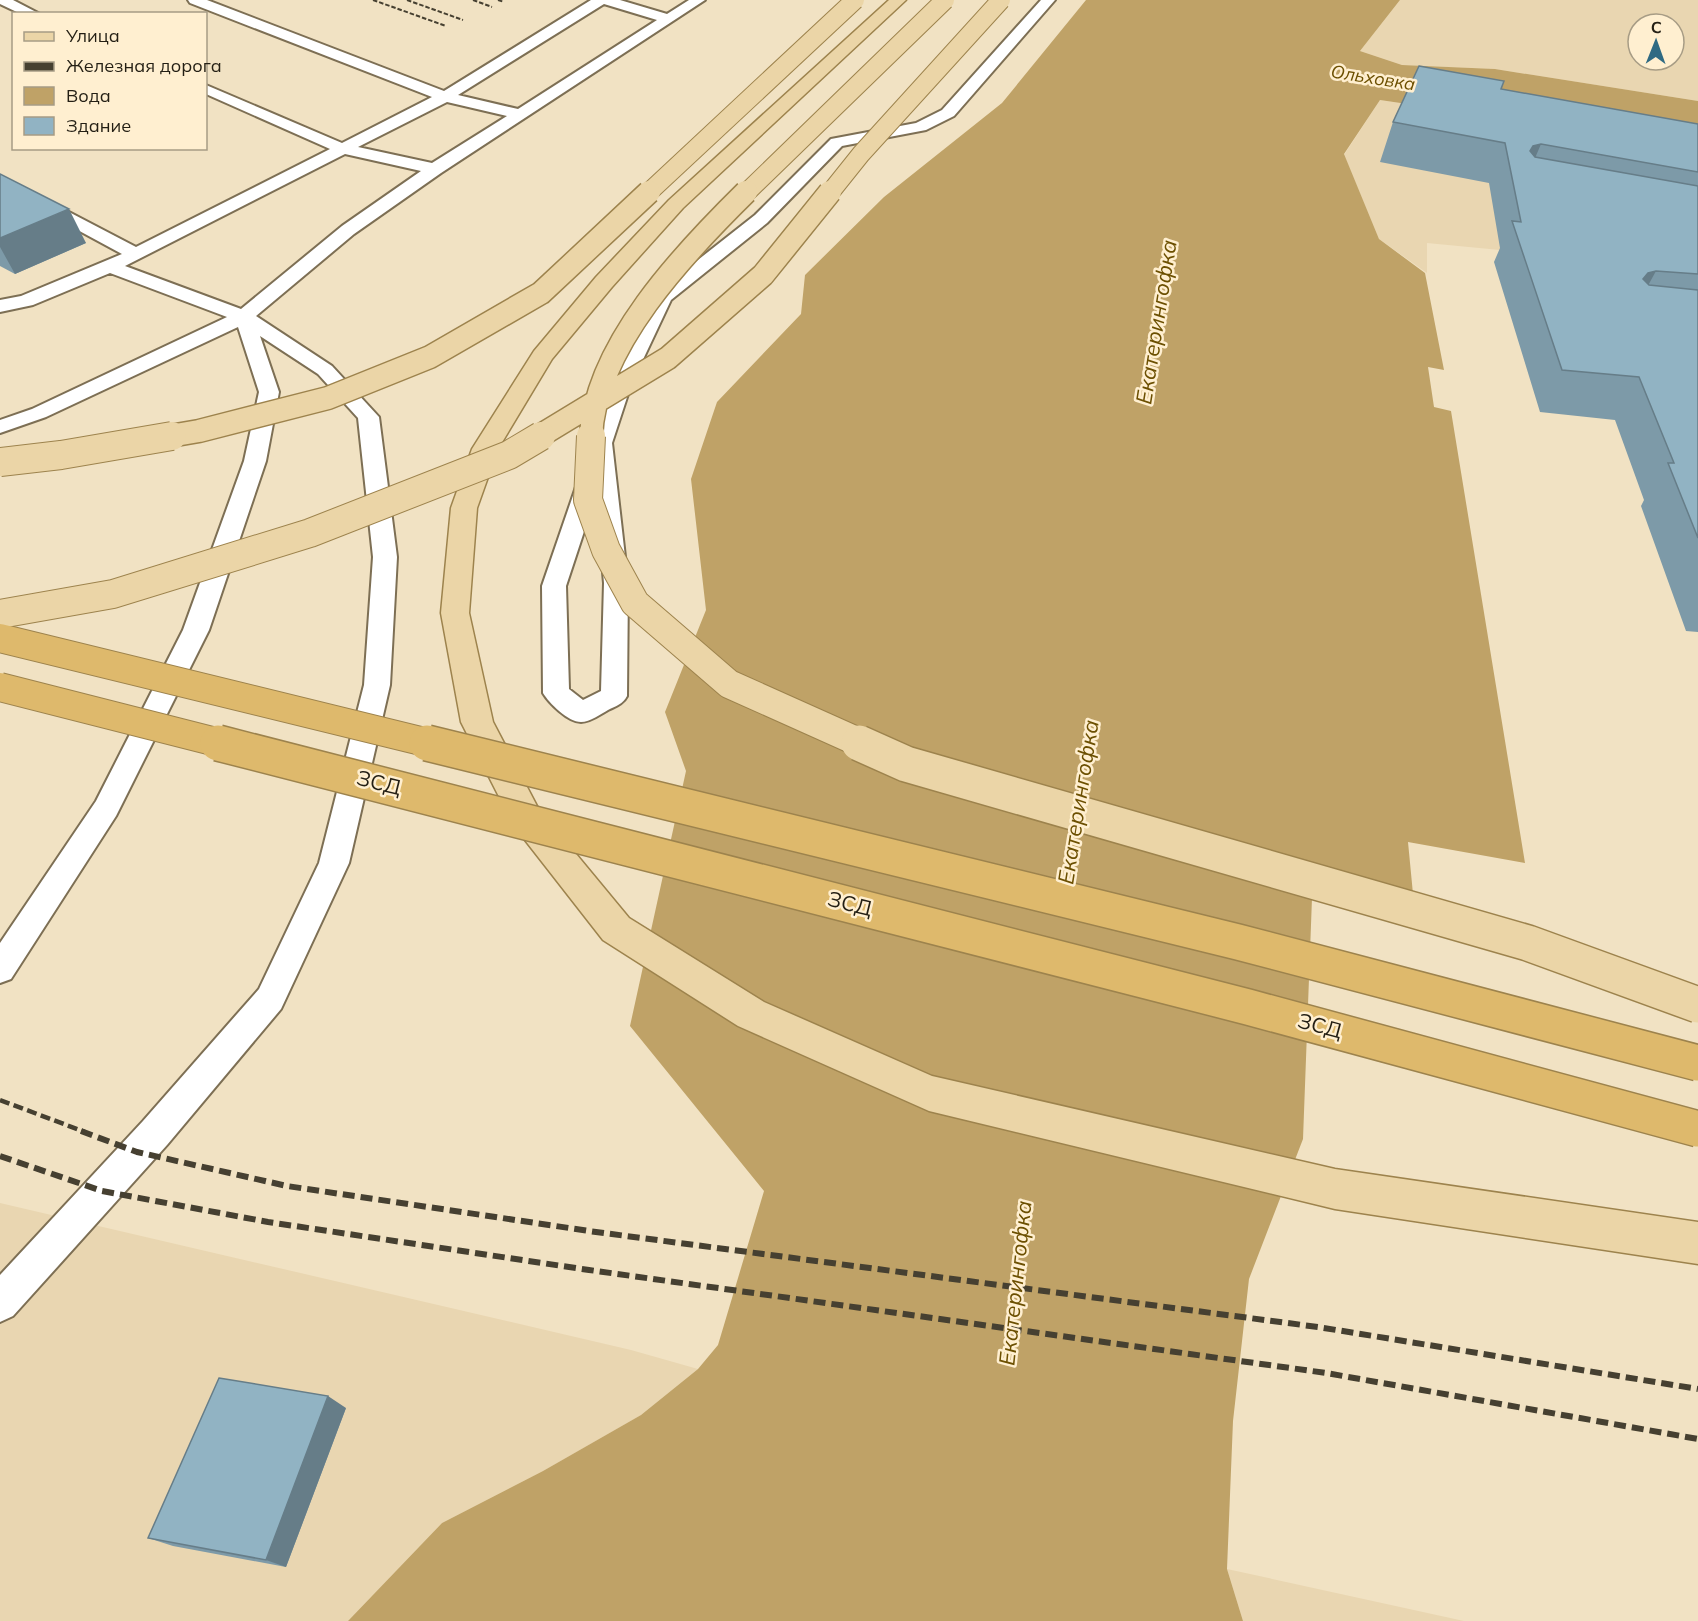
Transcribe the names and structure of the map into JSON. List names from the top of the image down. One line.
{"streets":{"highway":["ЗСД"]},"water":["Ольховка","Екатерингофка"],"legend":["Улица","Железная дорога","Вода","Здание"],"north":"top"}
